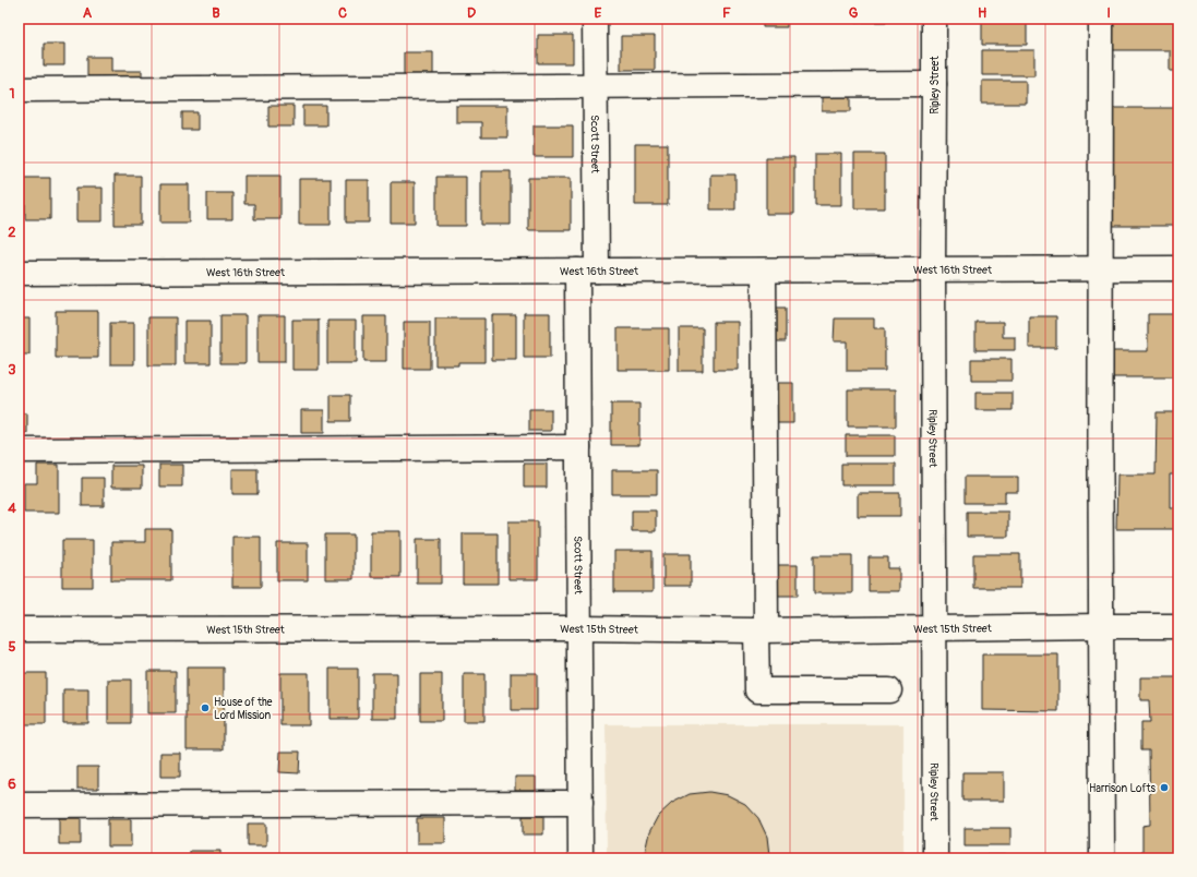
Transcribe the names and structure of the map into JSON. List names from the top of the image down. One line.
{"streets":{"street":["Ripley Street","Scott Street","West 16th Street","West 15th Street"]},"crossings":[["Ripley Street","West 16th Street"],["Ripley Street","West 15th Street"],["Scott Street","West 16th Street"],["Scott Street","West 15th Street"]],"places":["House of the Lord Mission","Harrison Lofts"],"grid":{"columns":["A","B","C","D","E","F","G","H","I"],"rows":["1","2","3","4","5","6"]}}
